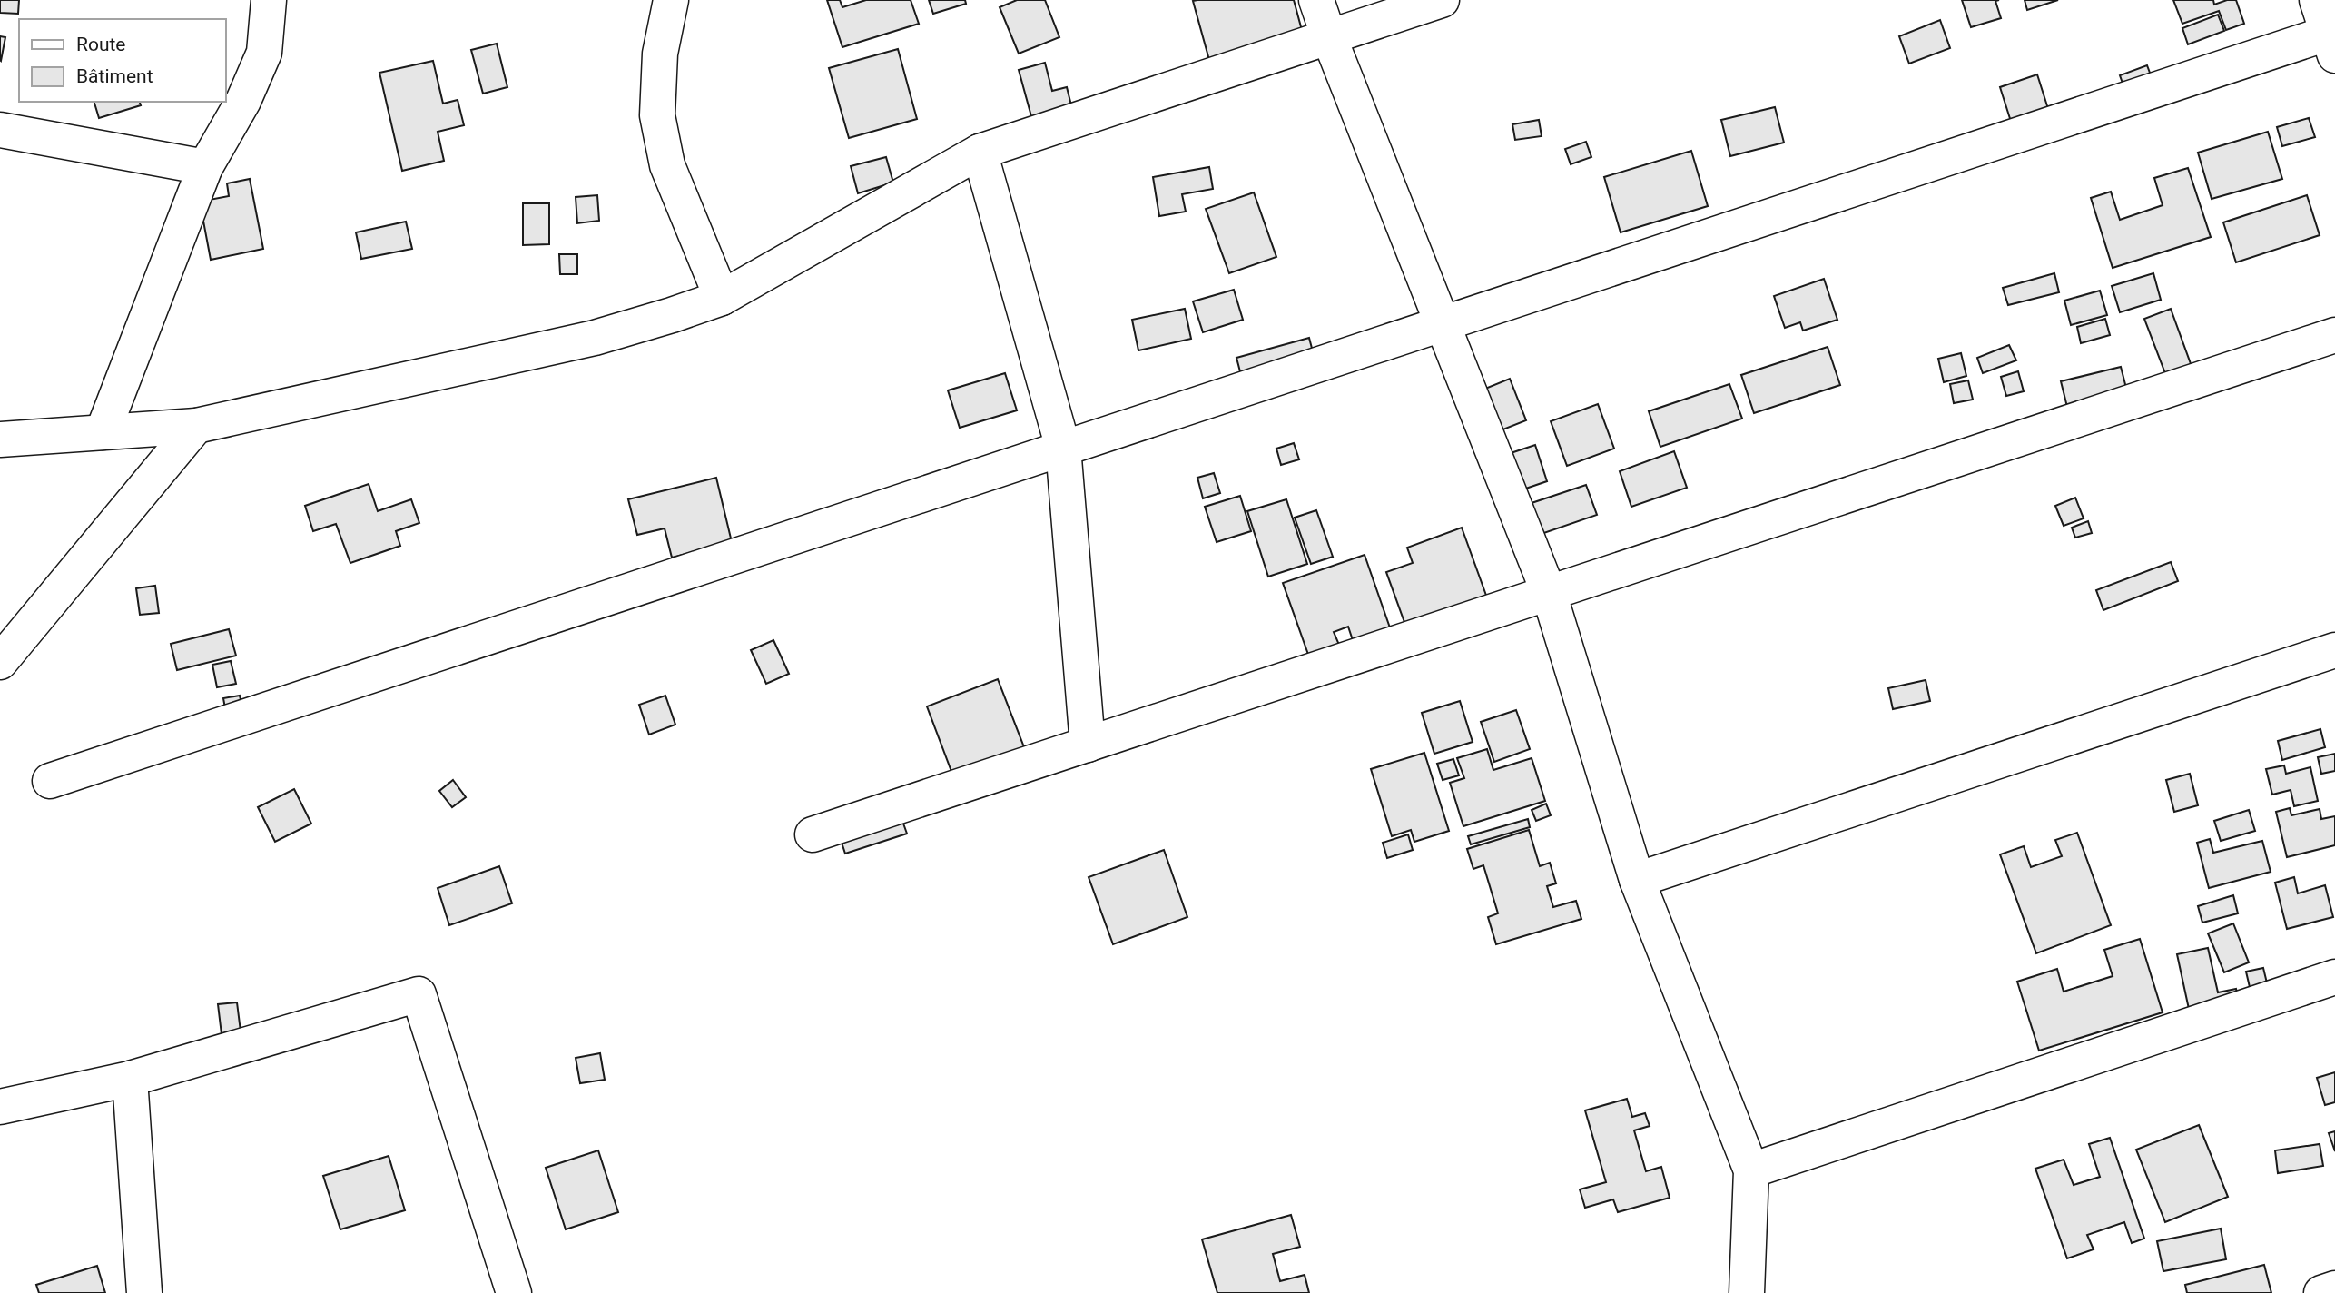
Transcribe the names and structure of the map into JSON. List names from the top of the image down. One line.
{"legend":["Route","Bâtiment"]}
